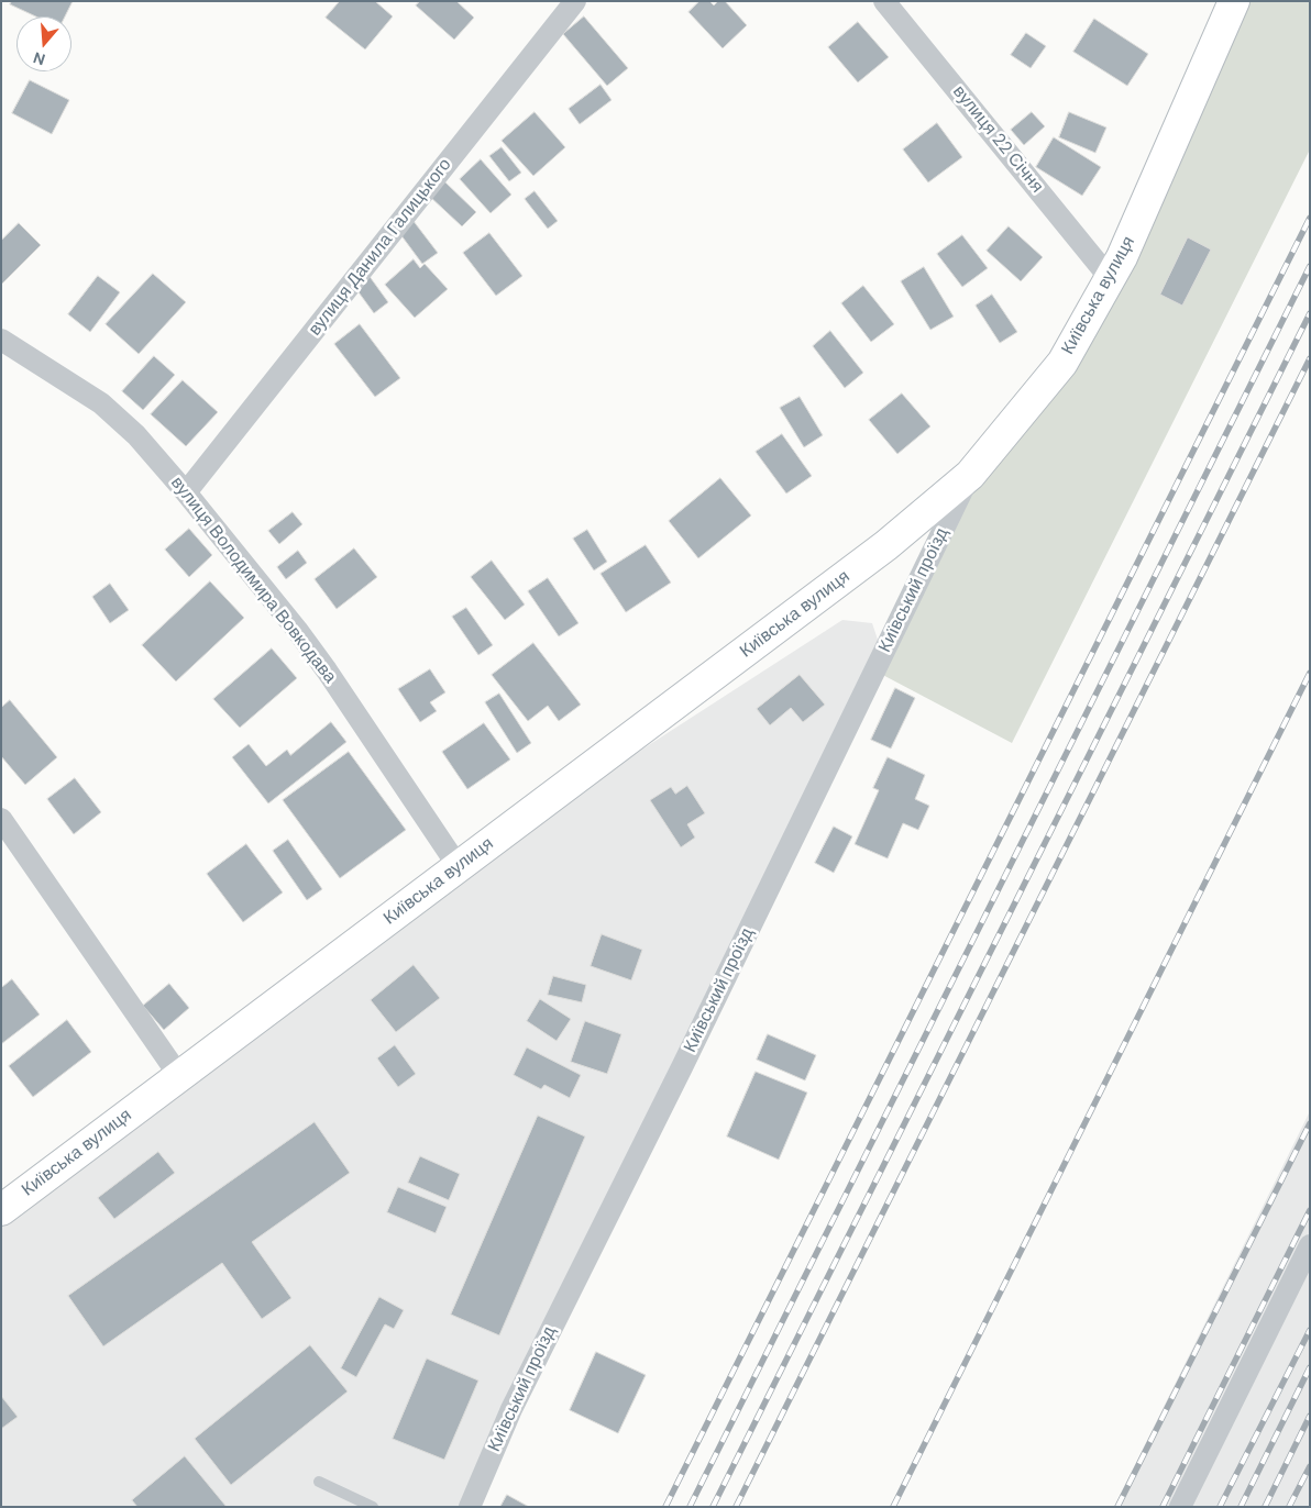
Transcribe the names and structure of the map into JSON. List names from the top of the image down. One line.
{"streets":{"street":["вулиця 22 Січня","вулиця Данила Галицького","Київська вулиця","вулиця Володимира Вовкодава","Київський проїзд"]},"crossings":[["вулиця 22 Січня","Київська вулиця"],["вулиця Данила Галицького","вулиця Володимира Вовкодава"],["Київська вулиця","вулиця Володимира Вовкодава"],["Київська вулиця","Київський проїзд"]],"north":"bottom"}
